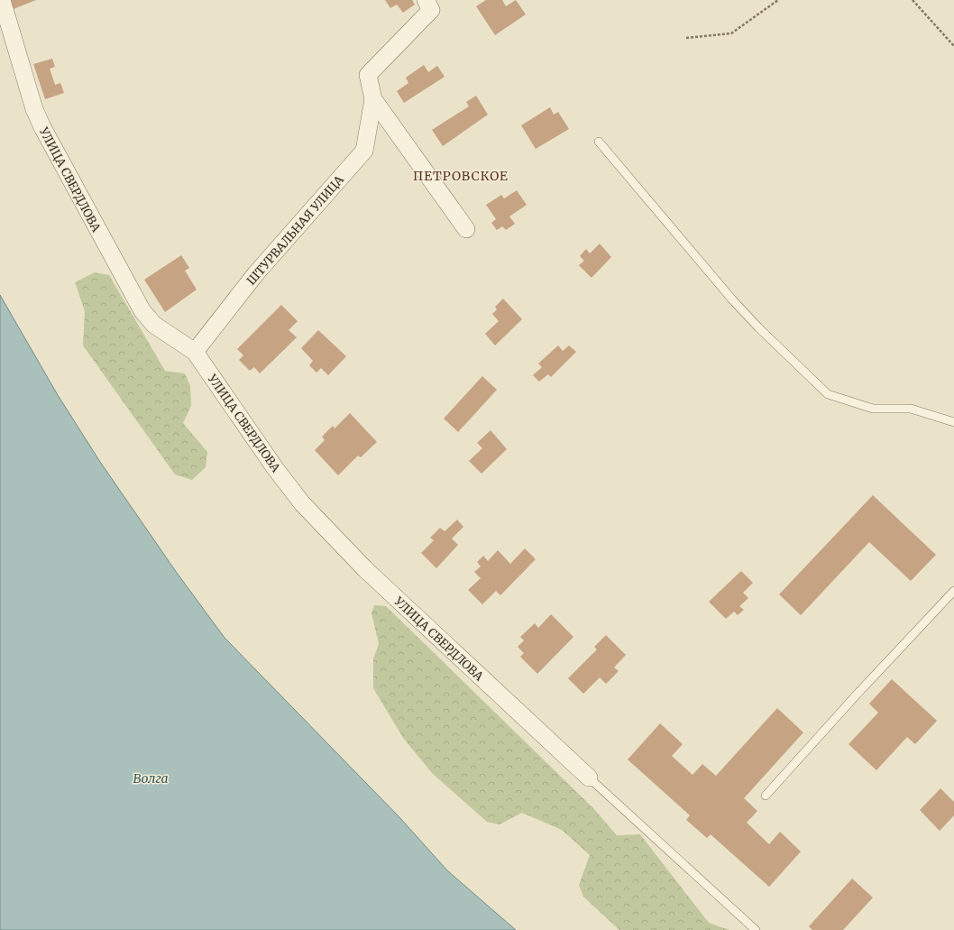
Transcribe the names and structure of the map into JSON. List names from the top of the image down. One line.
{"streets":{"street":["УЛИЦА СВЕРДЛОВА","ШТУРВАЛЬНАЯ УЛИЦА"]},"crossings":[["УЛИЦА СВЕРДЛОВА","ШТУРВАЛЬНАЯ УЛИЦА"]],"districts":["ПЕТРОВСКОЕ"],"water":["Волга"]}
